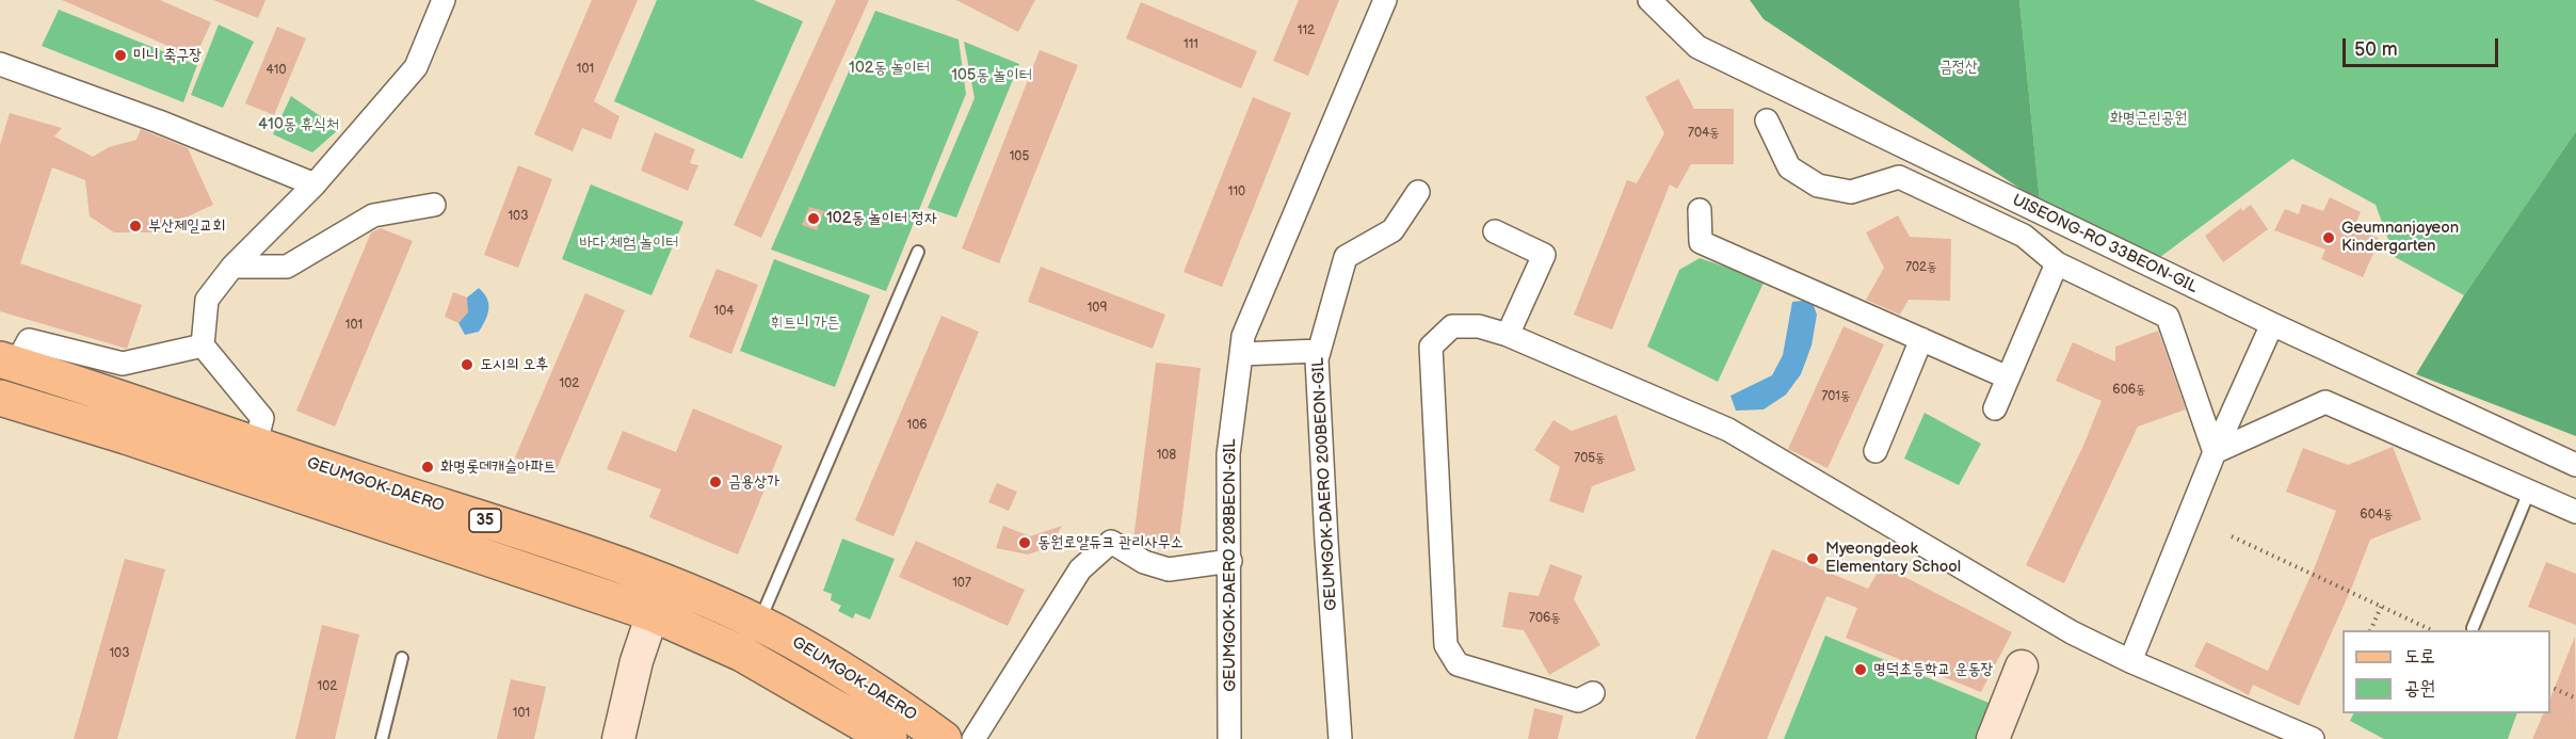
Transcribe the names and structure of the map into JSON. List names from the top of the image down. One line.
{"streets":{"main road":["GEUMGOK-DAERO","35"],"street":["UISEONG-RO 33BEON-GIL","GEUMGOK-DAERO 200BEON-GIL","GEUMGOK-DAERO 208BEON-GIL"]},"parks":["금정산","102동 놀이터","105동 놀이터","화명근린공원","410동 휴식처","바다 체험 놀이터","휘트니 가든"],"places":["미니 축구장","102동 놀이터 정자","부산제일교회","Geumnanjayeon Kindergarten","도시의 오후","화명롯데캐슬아파트","금용상가","동원로얄듀크 관리사무소","Myeongdeok Elementary School","명덕초등학교 운동장"],"house_numbers":["112","111","101","410","704동","105","110","103","702동","109","104","101","102","606동","701동","106","108","705동","604동","107","706동","103","102","101"],"legend":["도로","공원"],"scale_bar":"50 m"}
